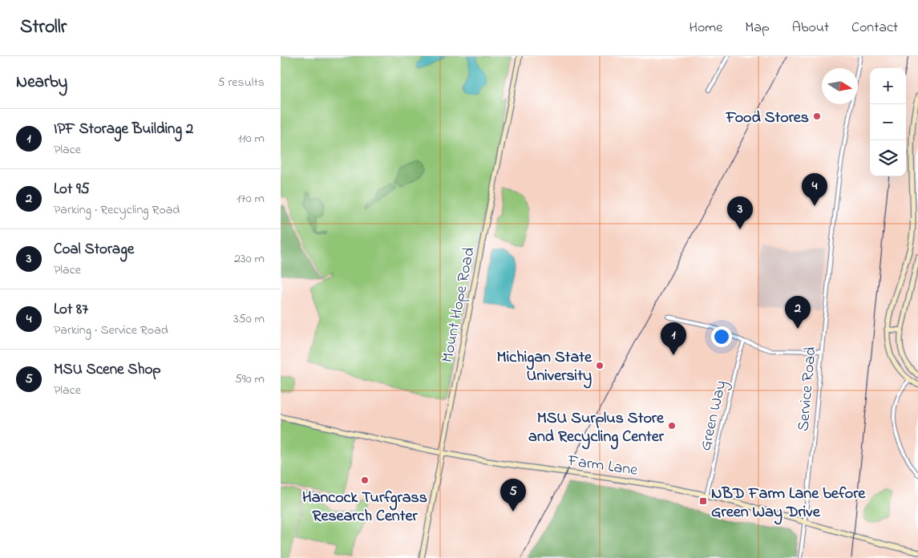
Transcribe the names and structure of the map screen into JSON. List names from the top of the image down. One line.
{"streets":{"street":["Mount Hope Road","Service Road","Green Way","Farm Lane"]},"crossings":[["Mount Hope Road","Farm Lane"],["Service Road","Farm Lane"],["Green Way","Farm Lane"]],"places":{"other":["Food Stores","Michigan State University","MSU Surplus Store and Recycling Center","Hancock Turfgrass Research Center"],"transit":["NBD Farm Lane before Green Way Drive"]},"north":"right","page":{"header":"Strollr","nav":["Home","Map","About","Contact"],"heading":["Nearby","5 results"],"map_buttons":["+","−"],"list":[{"mark":"1","name":"IPF Storage Building 2","note":"Place","value":"110 m"},{"mark":"2","name":"Lot 95","note":"Parking · Recycling Road","value":"170 m"},{"mark":"3","name":"Coal Storage","note":"Place","value":"230 m"},{"mark":"4","name":"Lot 87","note":"Parking · Service Road","value":"350 m"},{"mark":"5","name":"MSU Scene Shop","note":"Place","value":"590 m"}],"pins":["4","3","2","1","5"]}}
